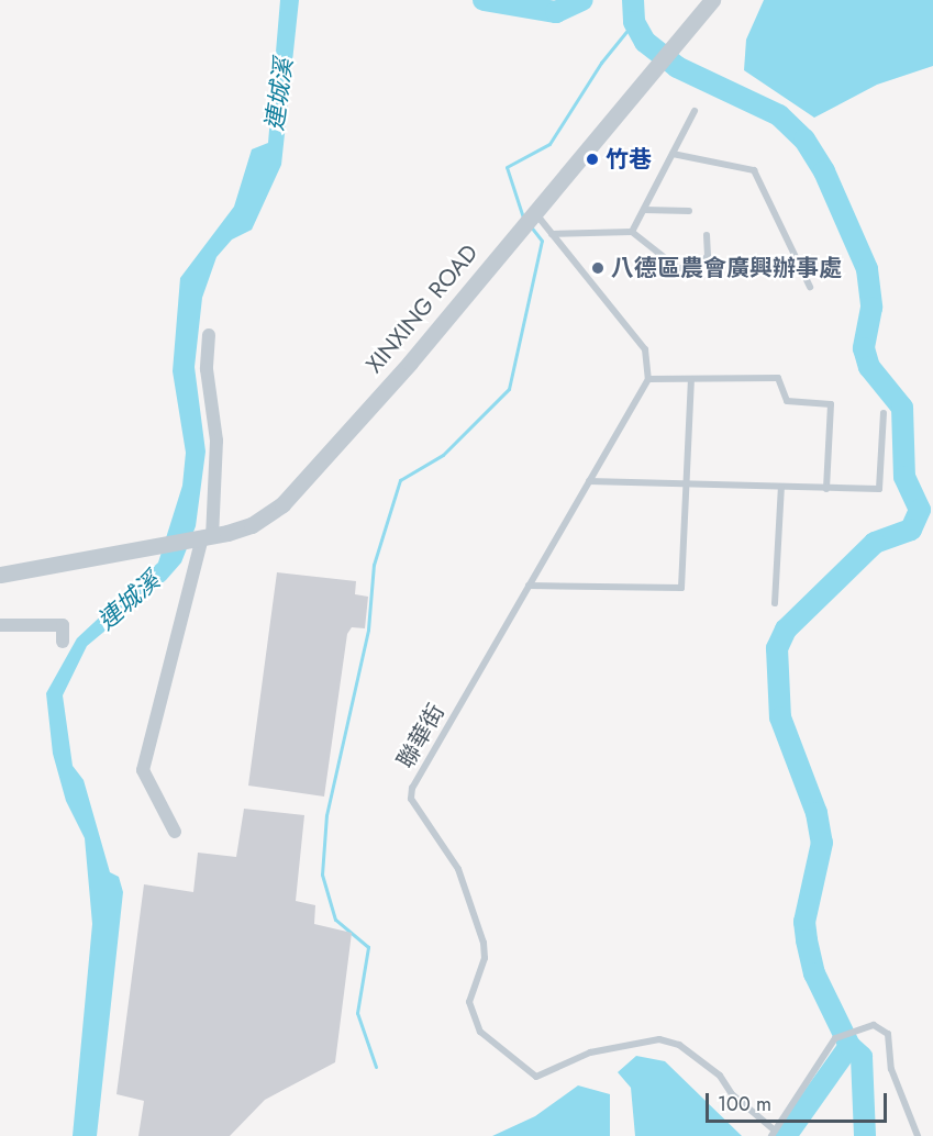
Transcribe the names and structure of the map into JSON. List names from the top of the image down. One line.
{"streets":{"street":["XINXING ROAD"],"lane":["聯華街"]},"water":["連城溪"],"places":["竹巷","八德區農會廣興辦事處"],"scale_bar":"100 m"}
